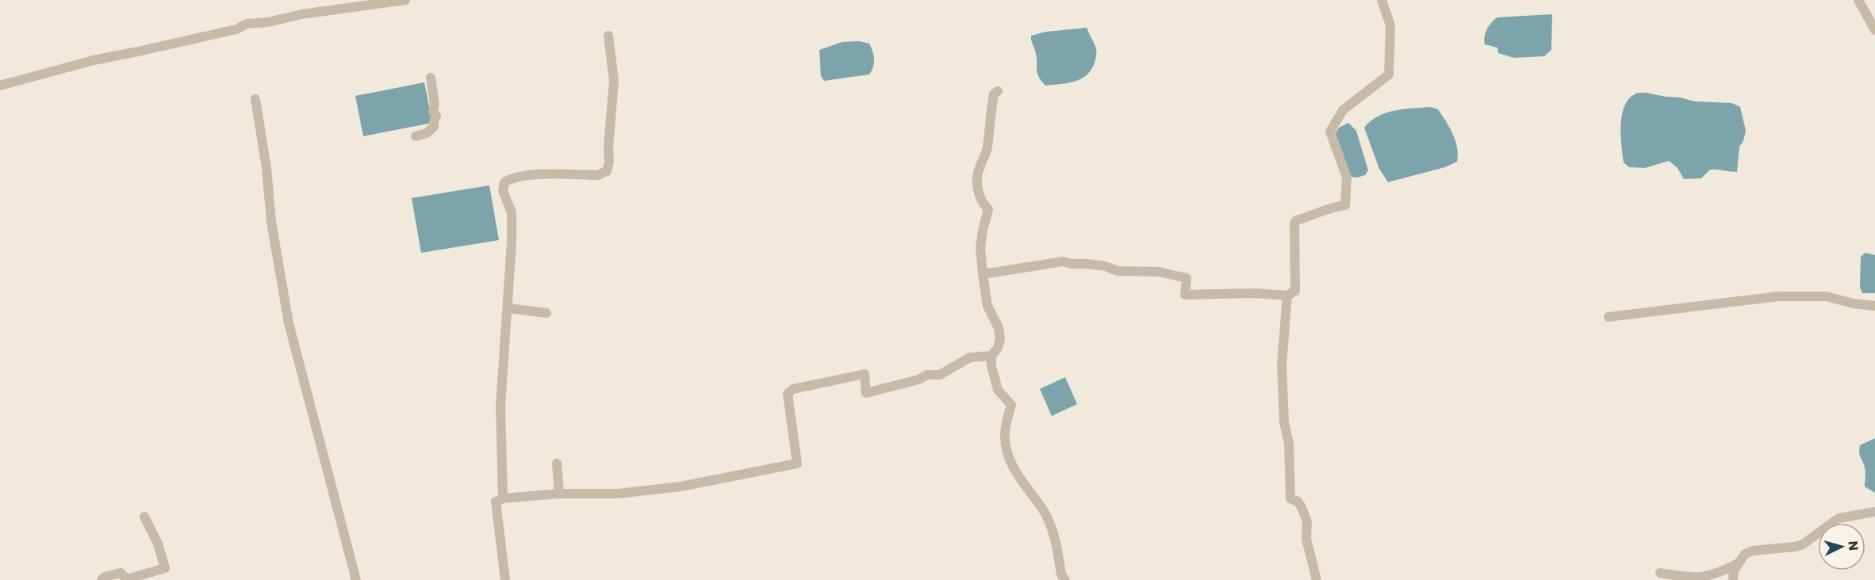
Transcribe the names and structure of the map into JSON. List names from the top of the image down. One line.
{"north":"right"}
